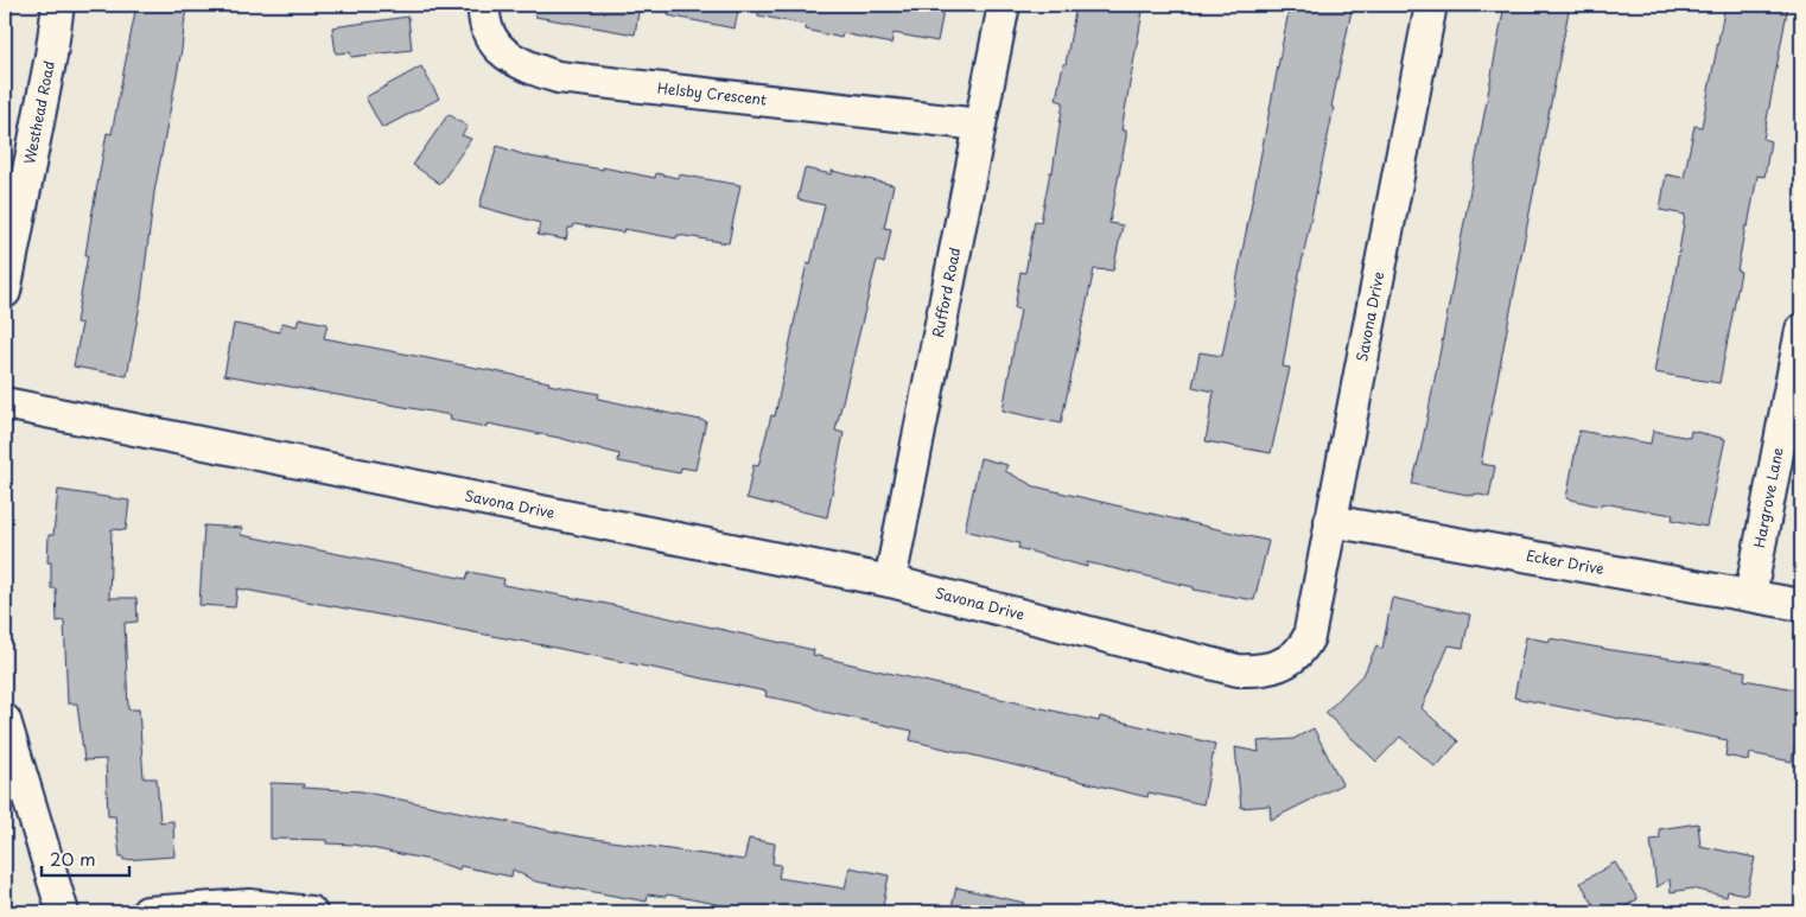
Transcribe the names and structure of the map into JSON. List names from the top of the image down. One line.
{"streets":{"street":["Helsby Crescent","Westhead Road","Rufford Road","Savona Drive","Hargrove Lane","Ecker Drive"]},"crossings":[["Helsby Crescent","Rufford Road"],["Rufford Road","Savona Drive"],["Savona Drive","Ecker Drive"],["Hargrove Lane","Ecker Drive"]],"scale_bar":"20 m"}
